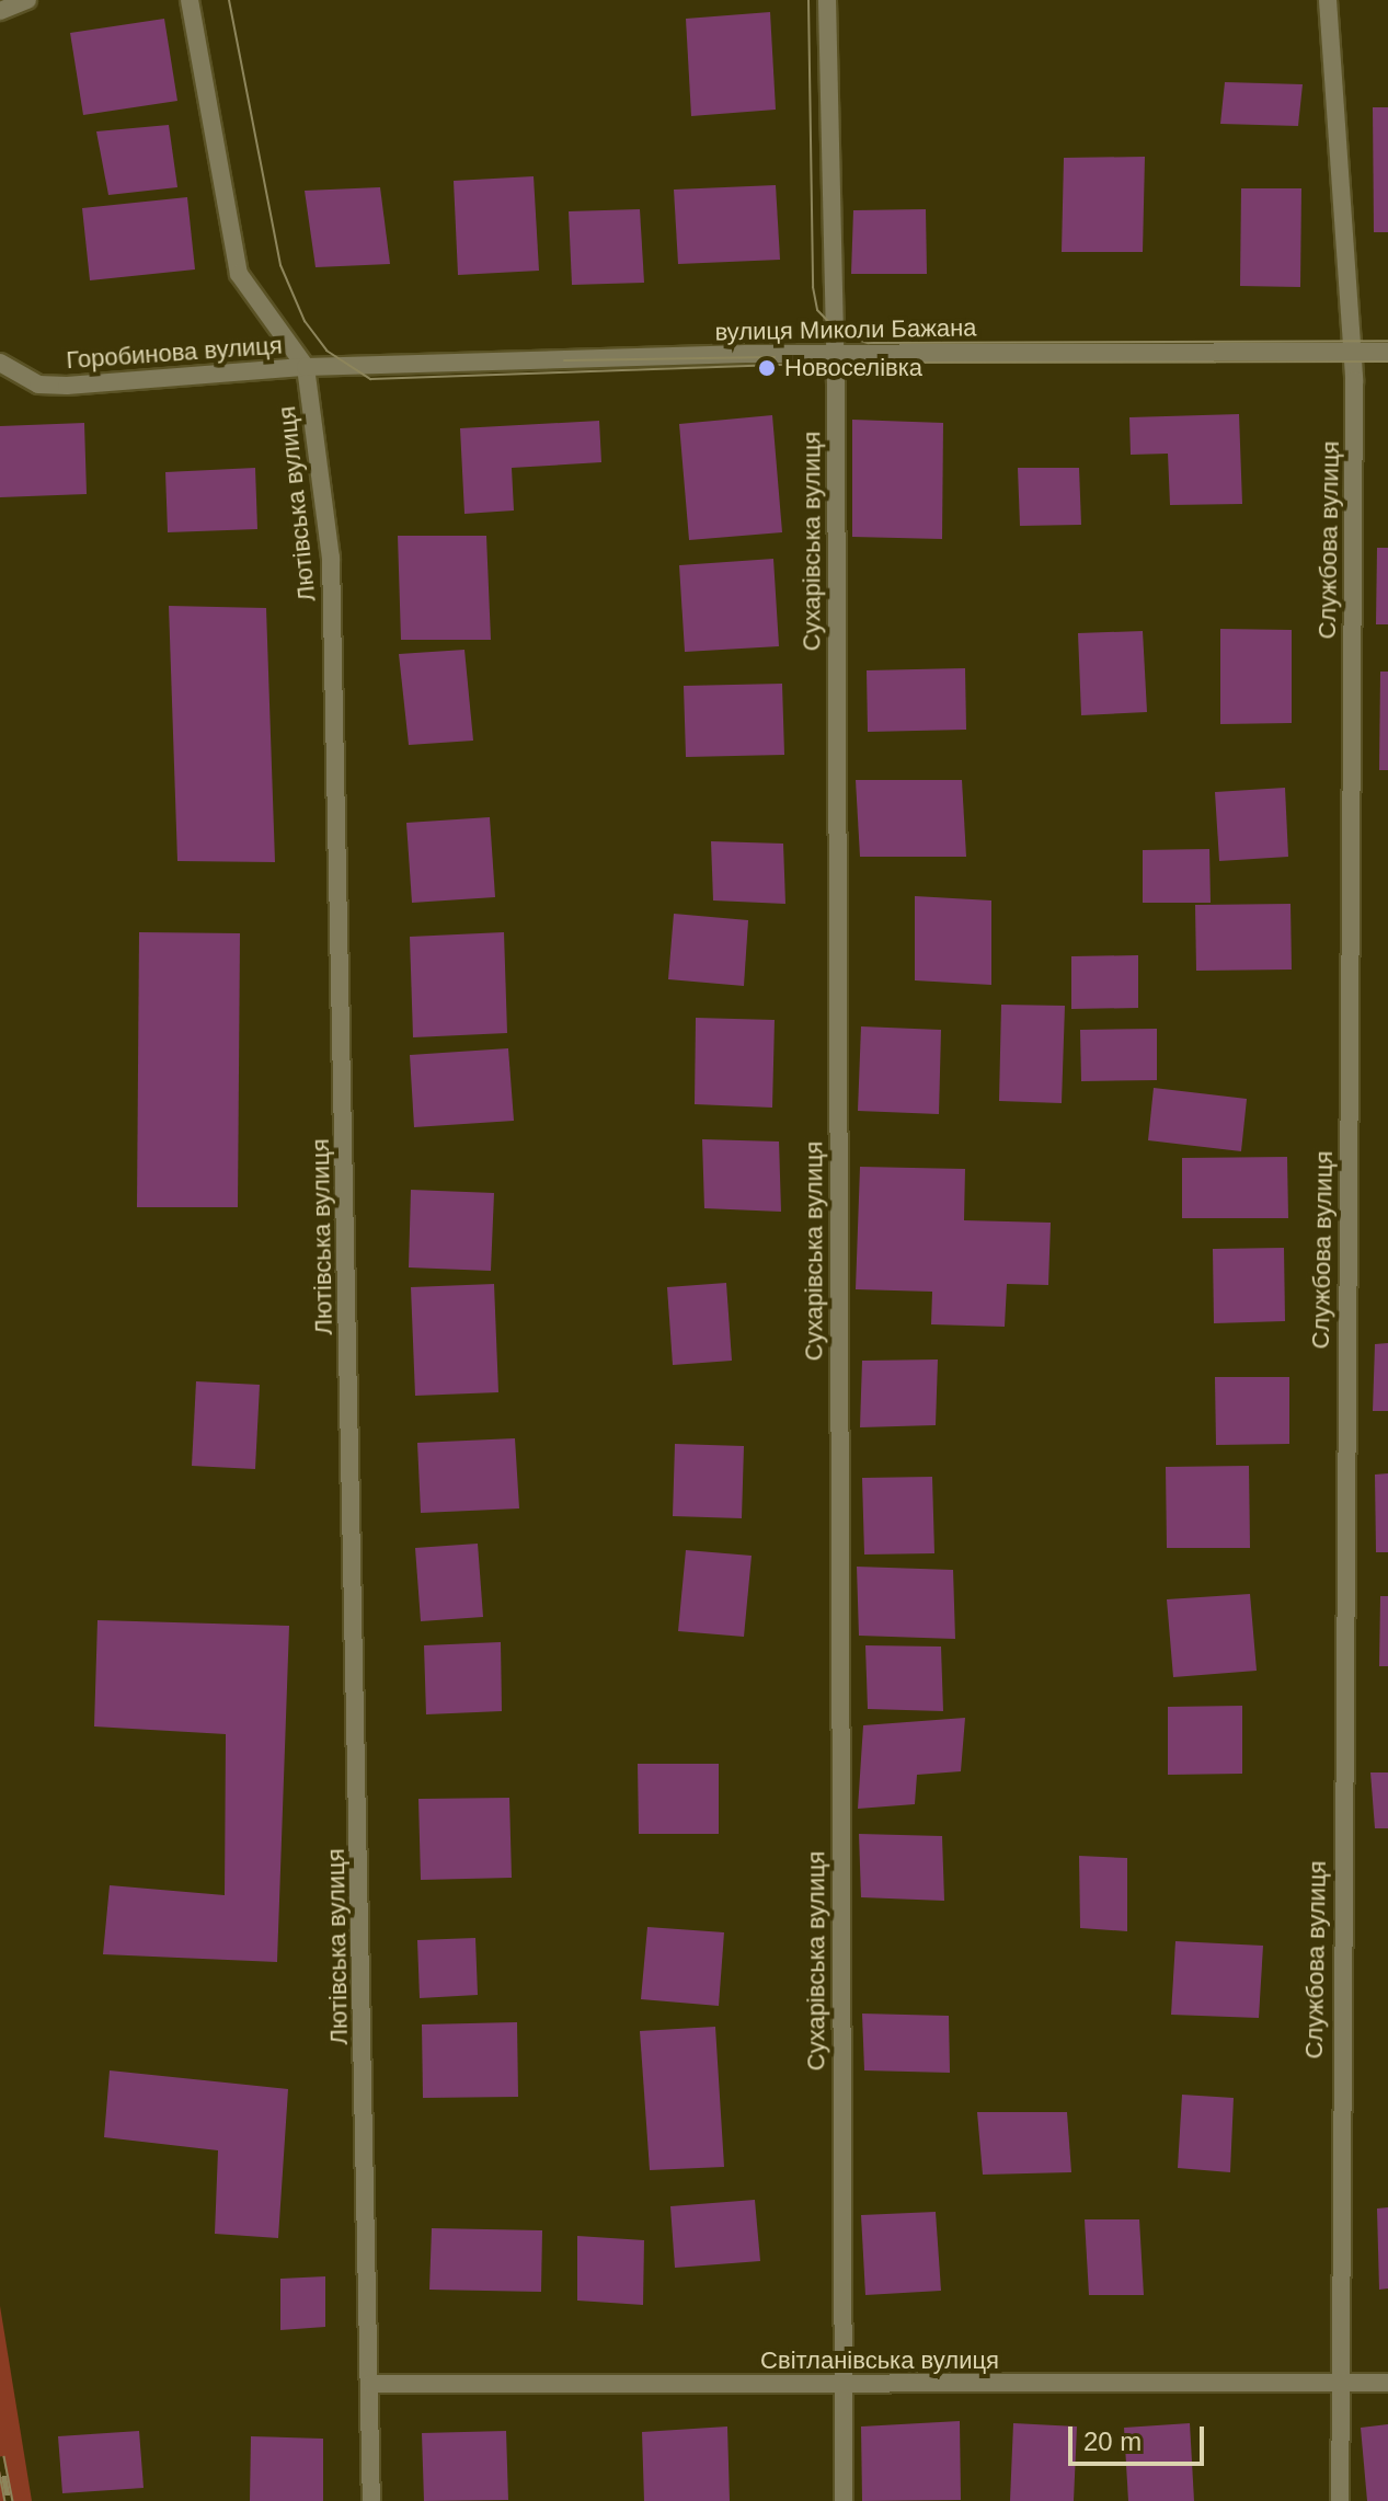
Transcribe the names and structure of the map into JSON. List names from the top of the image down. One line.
{"streets":{"street":["вулиця Миколи Бажана","Горобинова вулиця","Лютівська вулиця","Службова вулиця","Сухарівська вулиця","Світланівська вулиця"]},"crossings":[["вулиця Миколи Бажана","Горобинова вулиця"],["вулиця Миколи Бажана","Лютівська вулиця"],["вулиця Миколи Бажана","Службова вулиця"],["вулиця Миколи Бажана","Сухарівська вулиця"],["Горобинова вулиця","Лютівська вулиця"],["Лютівська вулиця","Світланівська вулиця"],["Службова вулиця","Світланівська вулиця"],["Сухарівська вулиця","Світланівська вулиця"]],"places":["Новоселівка"],"scale_bar":"20 m"}
